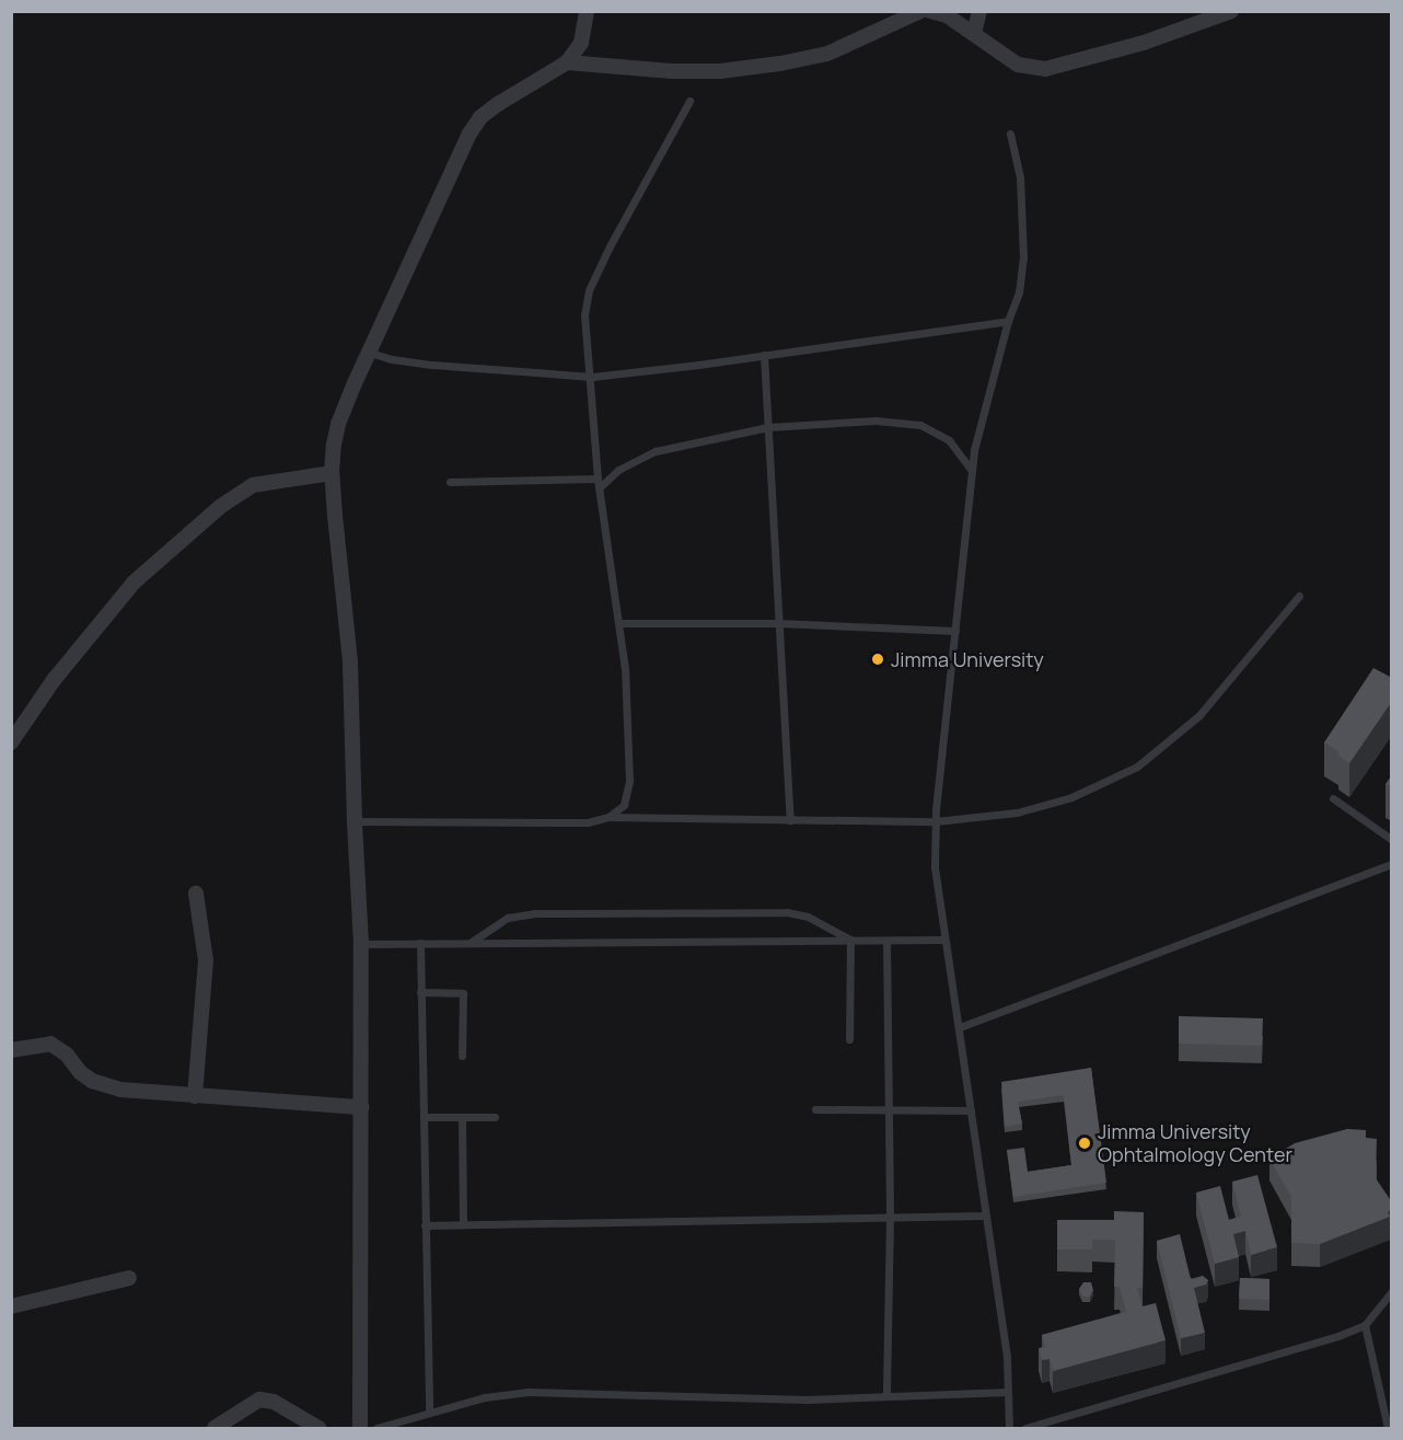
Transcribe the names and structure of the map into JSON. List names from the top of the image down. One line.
{"places":["Jimma University","Jimma University Ophtalmology Center"]}
